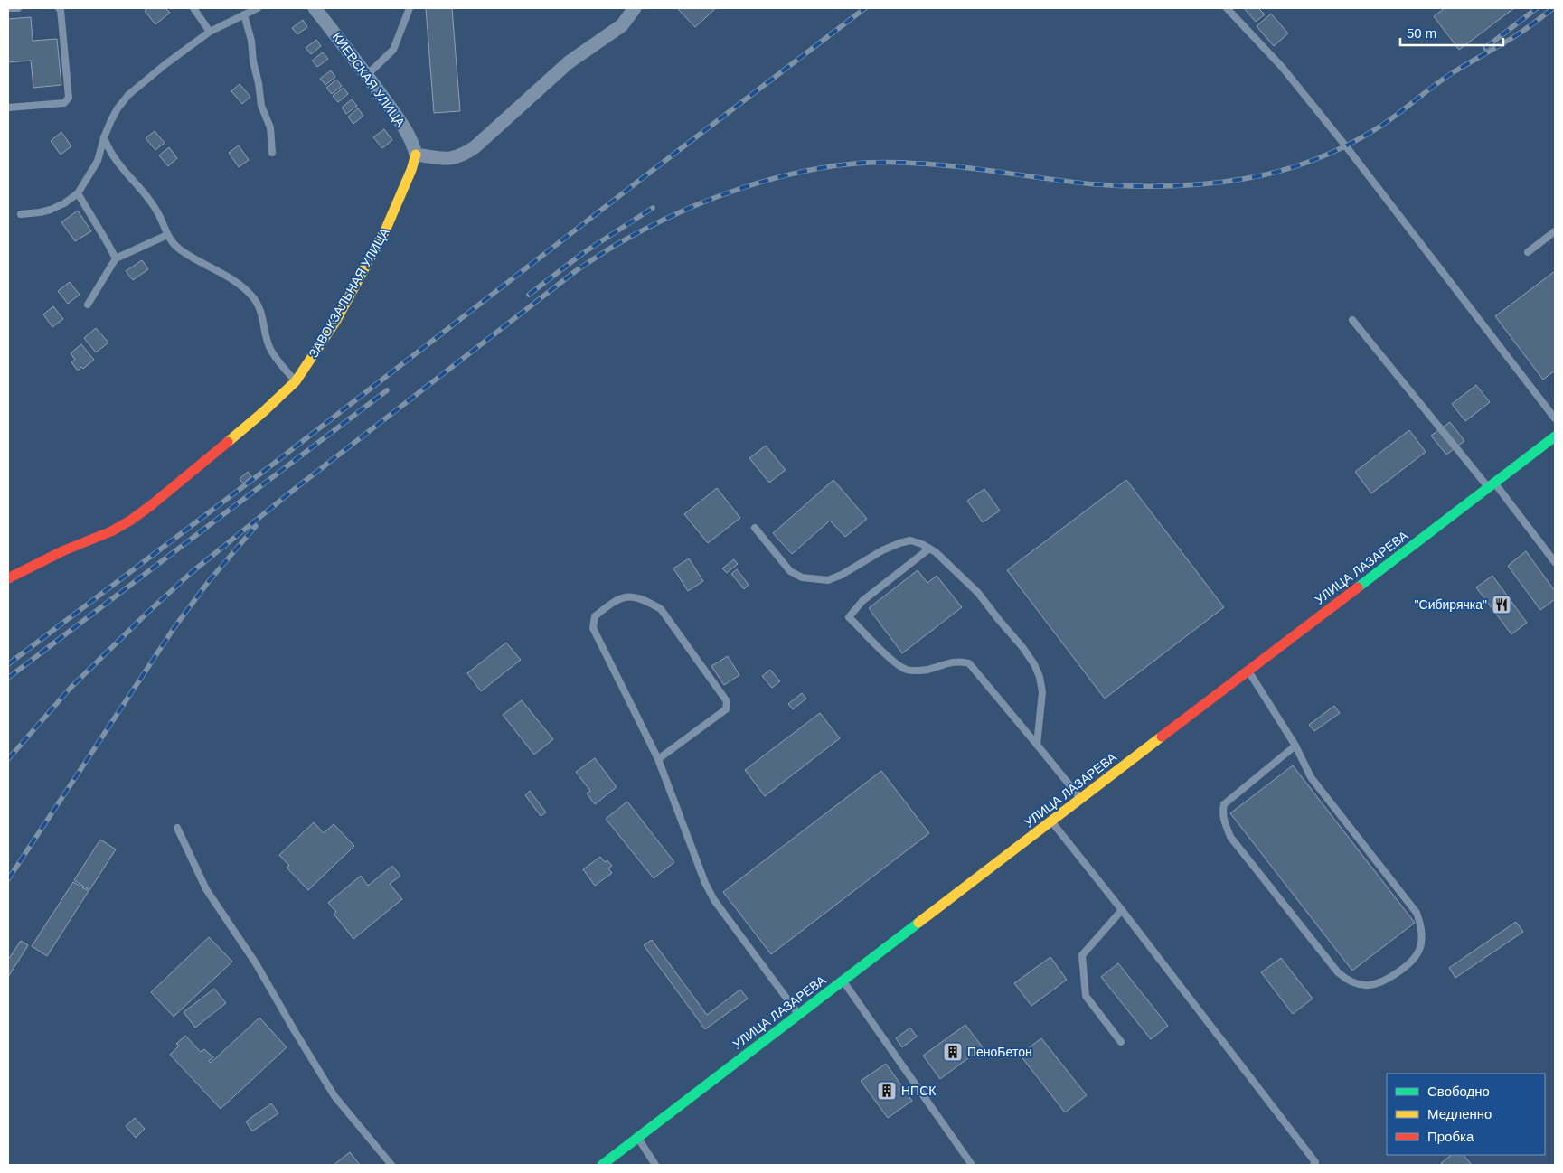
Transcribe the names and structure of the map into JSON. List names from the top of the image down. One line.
{"streets":{"main road":["ЗАВОКЗАЛЬНАЯ УЛИЦА","УЛИЦА ЛАЗАРЕВА"],"street":["КИЕВСКАЯ УЛИЦА"]},"crossings":[["КИЕВСКАЯ УЛИЦА","ЗАВОКЗАЛЬНАЯ УЛИЦА"]],"places":{"restaurant":["\"Сибирячка\""],"building":["ПеноБетон","НПСК"]},"legend":["Свободно","Медленно","Пробка"],"scale_bar":"50 m"}
